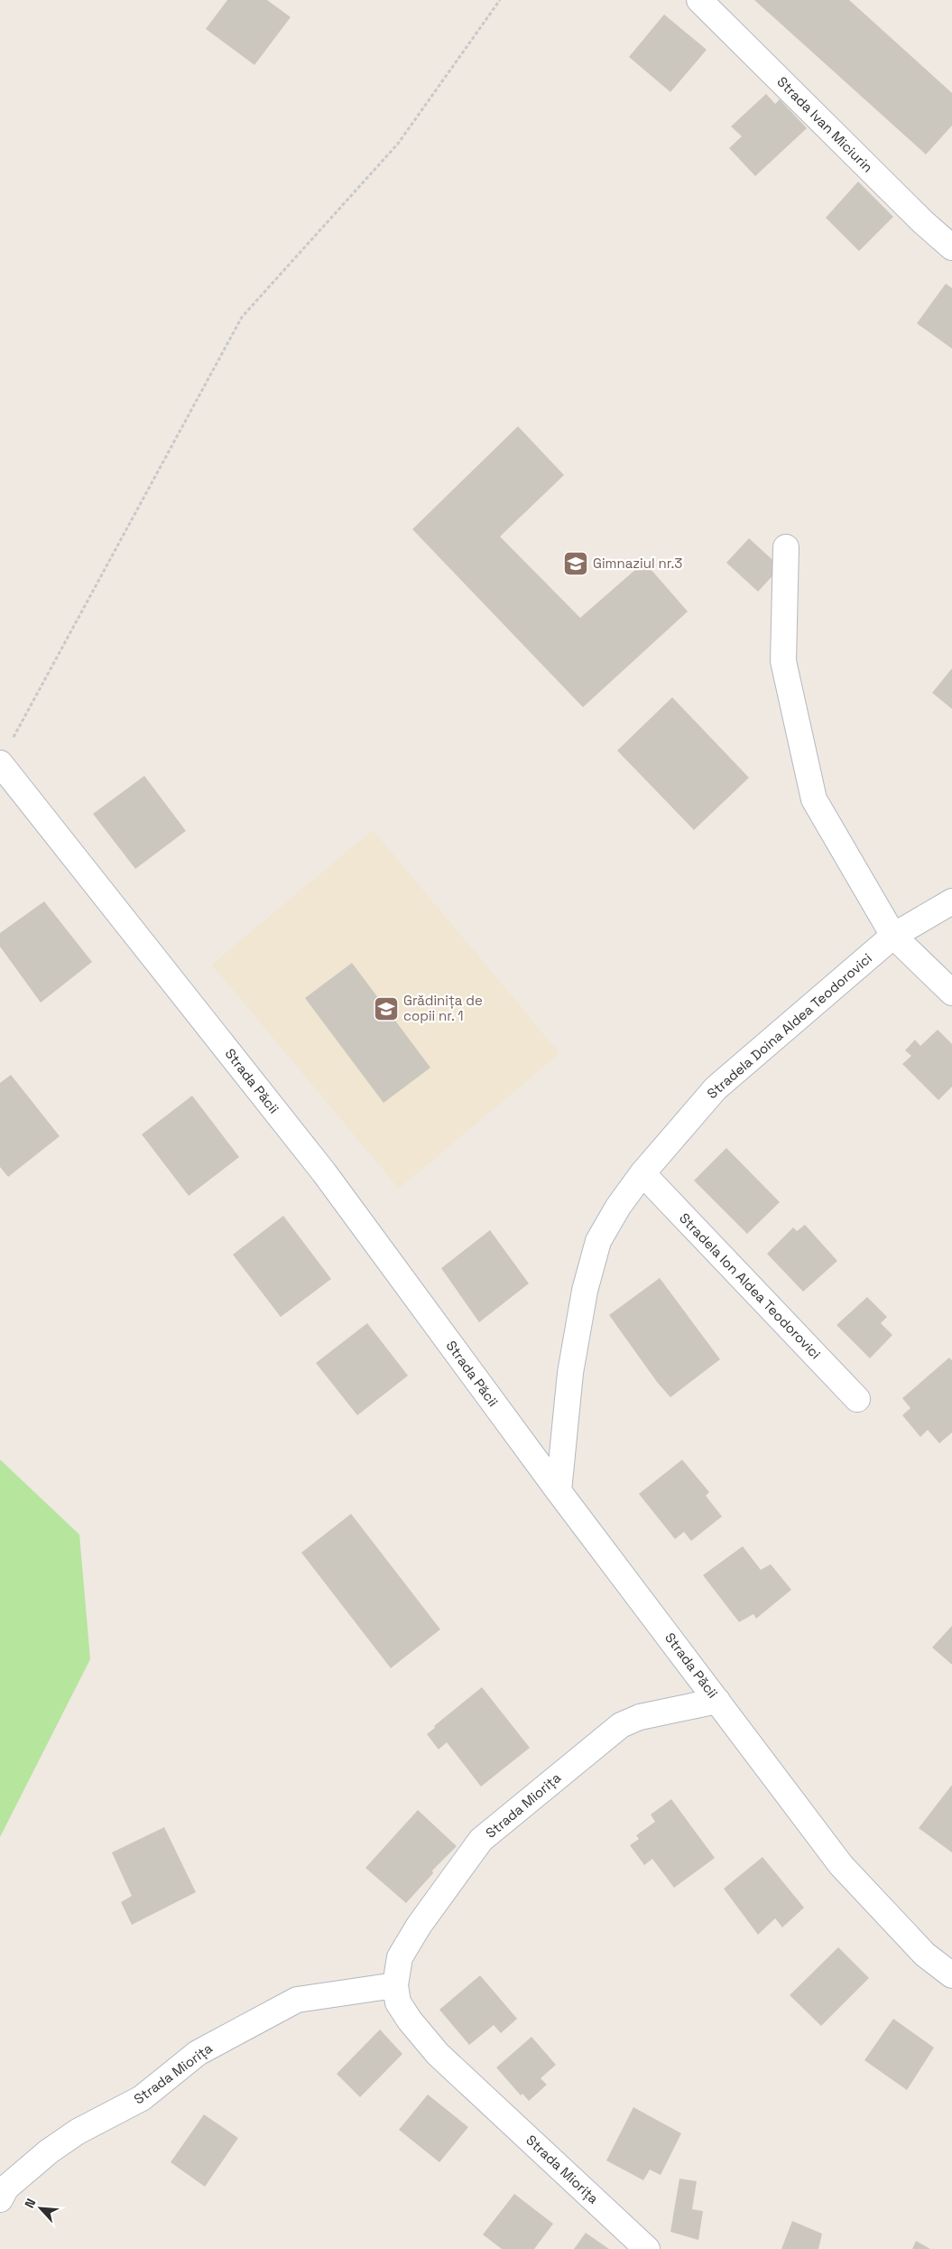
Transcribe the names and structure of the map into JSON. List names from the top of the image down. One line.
{"streets":{"street":["Strada Ivan Miciurin","Stradela Doina Aldea Teodorovici","Strada Păcii","Stradela Ion Aldea Teodorovici","Strada Miorița"]},"crossings":[["Stradela Doina Aldea Teodorovici","Strada Păcii"],["Stradela Doina Aldea Teodorovici","Stradela Ion Aldea Teodorovici"],["Strada Păcii","Strada Miorița"]],"places":{"school or university":["Gimnaziul nr.3","Grădinița de copii nr. 1"]},"north":"top left"}
